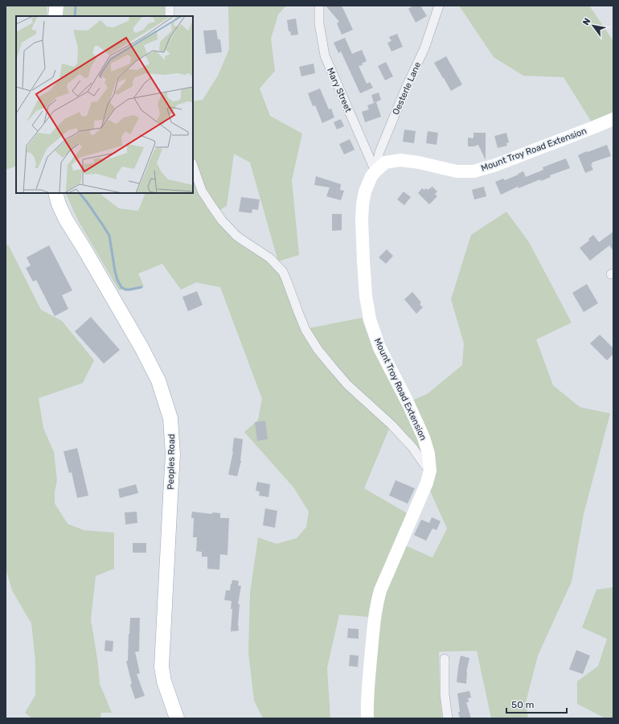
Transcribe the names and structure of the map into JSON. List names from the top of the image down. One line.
{"streets":{"main road":["Peoples Road"],"street":["Oesterle Lane","Mary Street","Mount Troy Road Extension"]},"crossings":[["Oesterle Lane","Mary Street"],["Oesterle Lane","Mount Troy Road Extension"],["Mary Street","Mount Troy Road Extension"]],"scale_bar":"50 m","north":"top left"}
